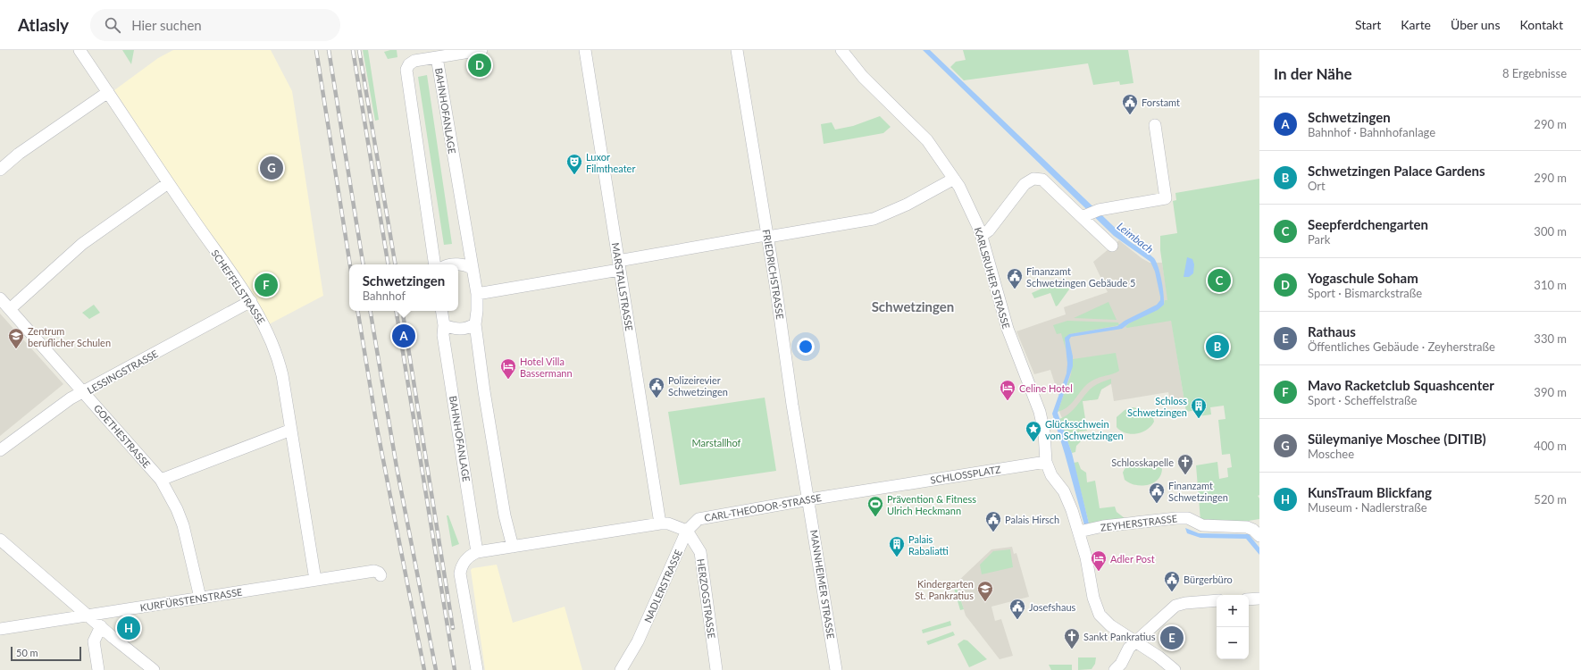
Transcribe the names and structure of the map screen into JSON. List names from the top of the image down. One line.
{"streets":{"street":["BAHNHOFANLAGE","FRIEDRICHSTRASSE","KARLSRUHER STRASSE","SCHEFFELSTRASSE","MARSTALLSTRASSE","LESSINGSTRASSE","GOETHESTRASSE","SCHLOSSPLATZ","CARL-THEODOR-STRASSE","ZEYHERSTRASSE","MANNHEIMER STRASSE","NADLERSTRASSE","HERZOGSTRASSE","KURFÜRSTENSTRASSE"]},"crossings":[["FRIEDRICHSTRASSE","CARL-THEODOR-STRASSE"],["FRIEDRICHSTRASSE","MANNHEIMER STRASSE"],["KARLSRUHER STRASSE","SCHLOSSPLATZ"],["SCHEFFELSTRASSE","LESSINGSTRASSE"],["SCHEFFELSTRASSE","KURFÜRSTENSTRASSE"],["LESSINGSTRASSE","GOETHESTRASSE"],["GOETHESTRASSE","KURFÜRSTENSTRASSE"],["SCHLOSSPLATZ","CARL-THEODOR-STRASSE"],["CARL-THEODOR-STRASSE","MANNHEIMER STRASSE"],["CARL-THEODOR-STRASSE","NADLERSTRASSE"],["CARL-THEODOR-STRASSE","HERZOGSTRASSE"],["NADLERSTRASSE","HERZOGSTRASSE"]],"districts":["Schwetzingen"],"water":["Leimbach"],"parks":["Marstallhof"],"places":{"public building":["Forstamt","Finanzamt Schwetzingen Gebäude 5","Polizeirevier Schwetzingen","Finanzamt Schwetzingen","Palais Hirsch","Bürgerbüro","Josefshaus"],"theatre":["Luxor Filmtheater"],"school or university":["Zentrum beruflicher Schulen","Kindergarten St. Pankratius"],"hotel":["Hotel Villa Bassermann","Celine Hotel","Adler Post"],"building":["Schloss Schwetzingen","Palais Rabaliatti"],"place":["Glücksschwein von Schwetzingen"],"church":["Schlosskapelle","Sankt Pankratius"],"sports":["Prävention & Fitness Ulrich Heckmann"]},"scale_bar":"50 m","page":{"header":"Atlasly","search":"Hier suchen","nav":["Start","Karte","Über uns","Kontakt"],"heading":["In der Nähe","8 Ergebnisse"],"pins":["D","G","C","F","A","B","H","E"],"list":[{"mark":"A","name":"Schwetzingen","note":"Bahnhof · Bahnhofanlage","value":"290 m"},{"mark":"B","name":"Schwetzingen Palace Gardens","note":"Ort","value":"290 m"},{"mark":"C","name":"Seepferdchengarten","note":"Park","value":"300 m"},{"mark":"D","name":"Yogaschule Soham","note":"Sport · Bismarckstraße","value":"310 m"},{"mark":"E","name":"Rathaus","note":"Öffentliches Gebäude · Zeyherstraße","value":"330 m"},{"mark":"F","name":"Mavo Racketclub Squashcenter","note":"Sport · Scheffelstraße","value":"390 m"},{"mark":"G","name":"Süleymaniye Moschee (DITIB)","note":"Moschee","value":"400 m"},{"mark":"H","name":"KunsTraum Blickfang","note":"Museum · Nadlerstraße","value":"520 m"}],"popup":["Schwetzingen","Bahnhof"],"map_buttons":["+","−"],"scale":"50 m"}}
